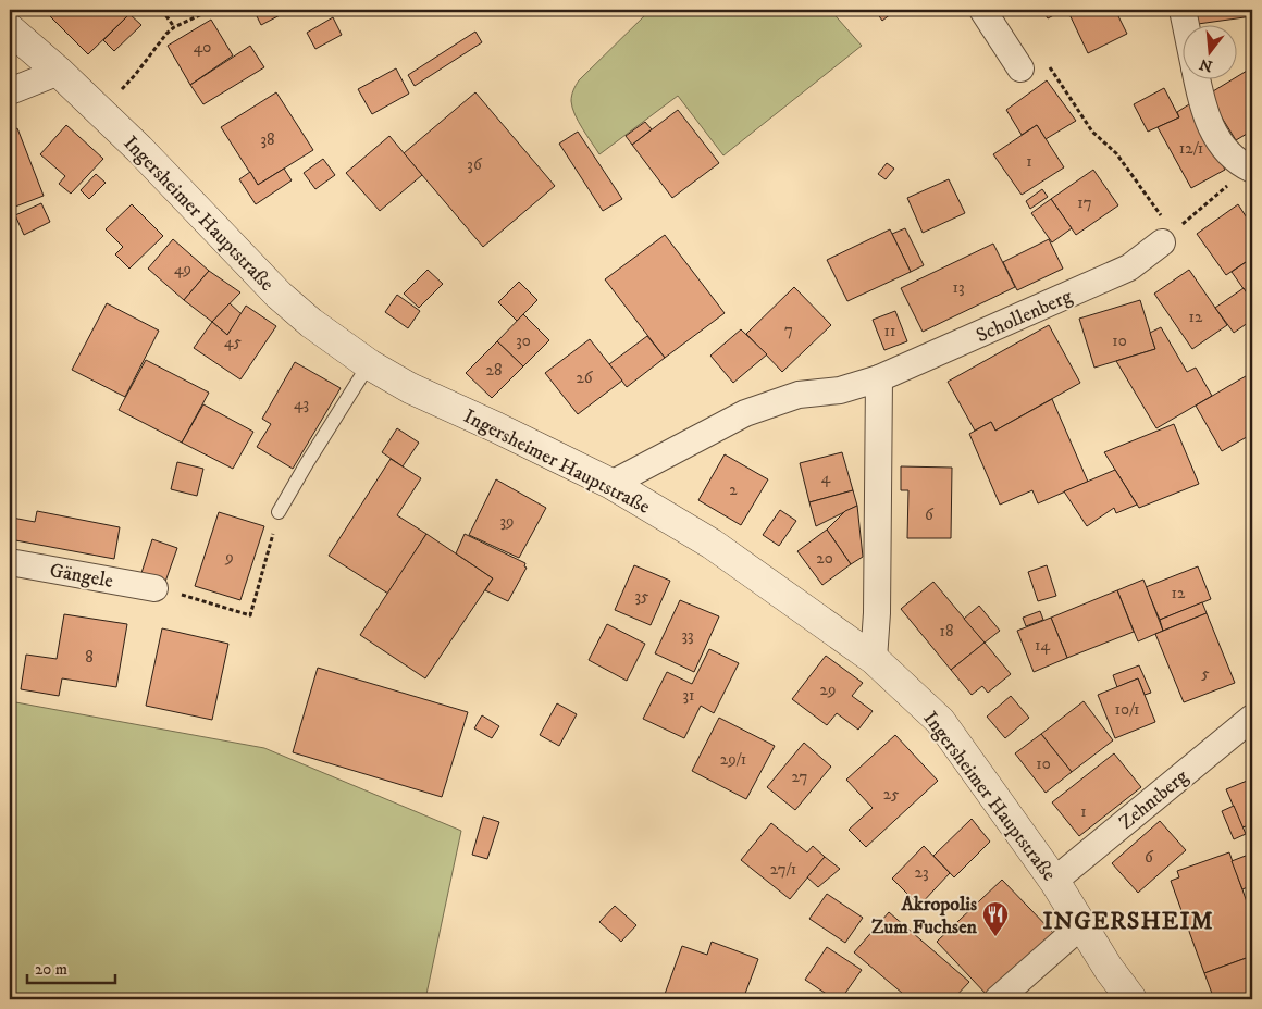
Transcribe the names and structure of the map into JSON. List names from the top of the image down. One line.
{"streets":{"street":["Ingersheimer Hauptstraße","Schollenberg","Gängele","Zehntberg"]},"crossings":[["Ingersheimer Hauptstraße","Schollenberg"],["Ingersheimer Hauptstraße","Zehntberg"]],"districts":["INGERSHEIM"],"places":{"restaurant":["Akropolis Zum Fuchsen"]},"house_numbers":["40","38","12/1","1","36","17","49","13","12","7","11","30","10","45","28","26","43","4","2","6","39","9","20","12","35","18","33","14","8","5","29","31","10/1","29/1","10","27","25","1","6","27/1","23"],"scale_bar":"20 m","north":"bottom"}
